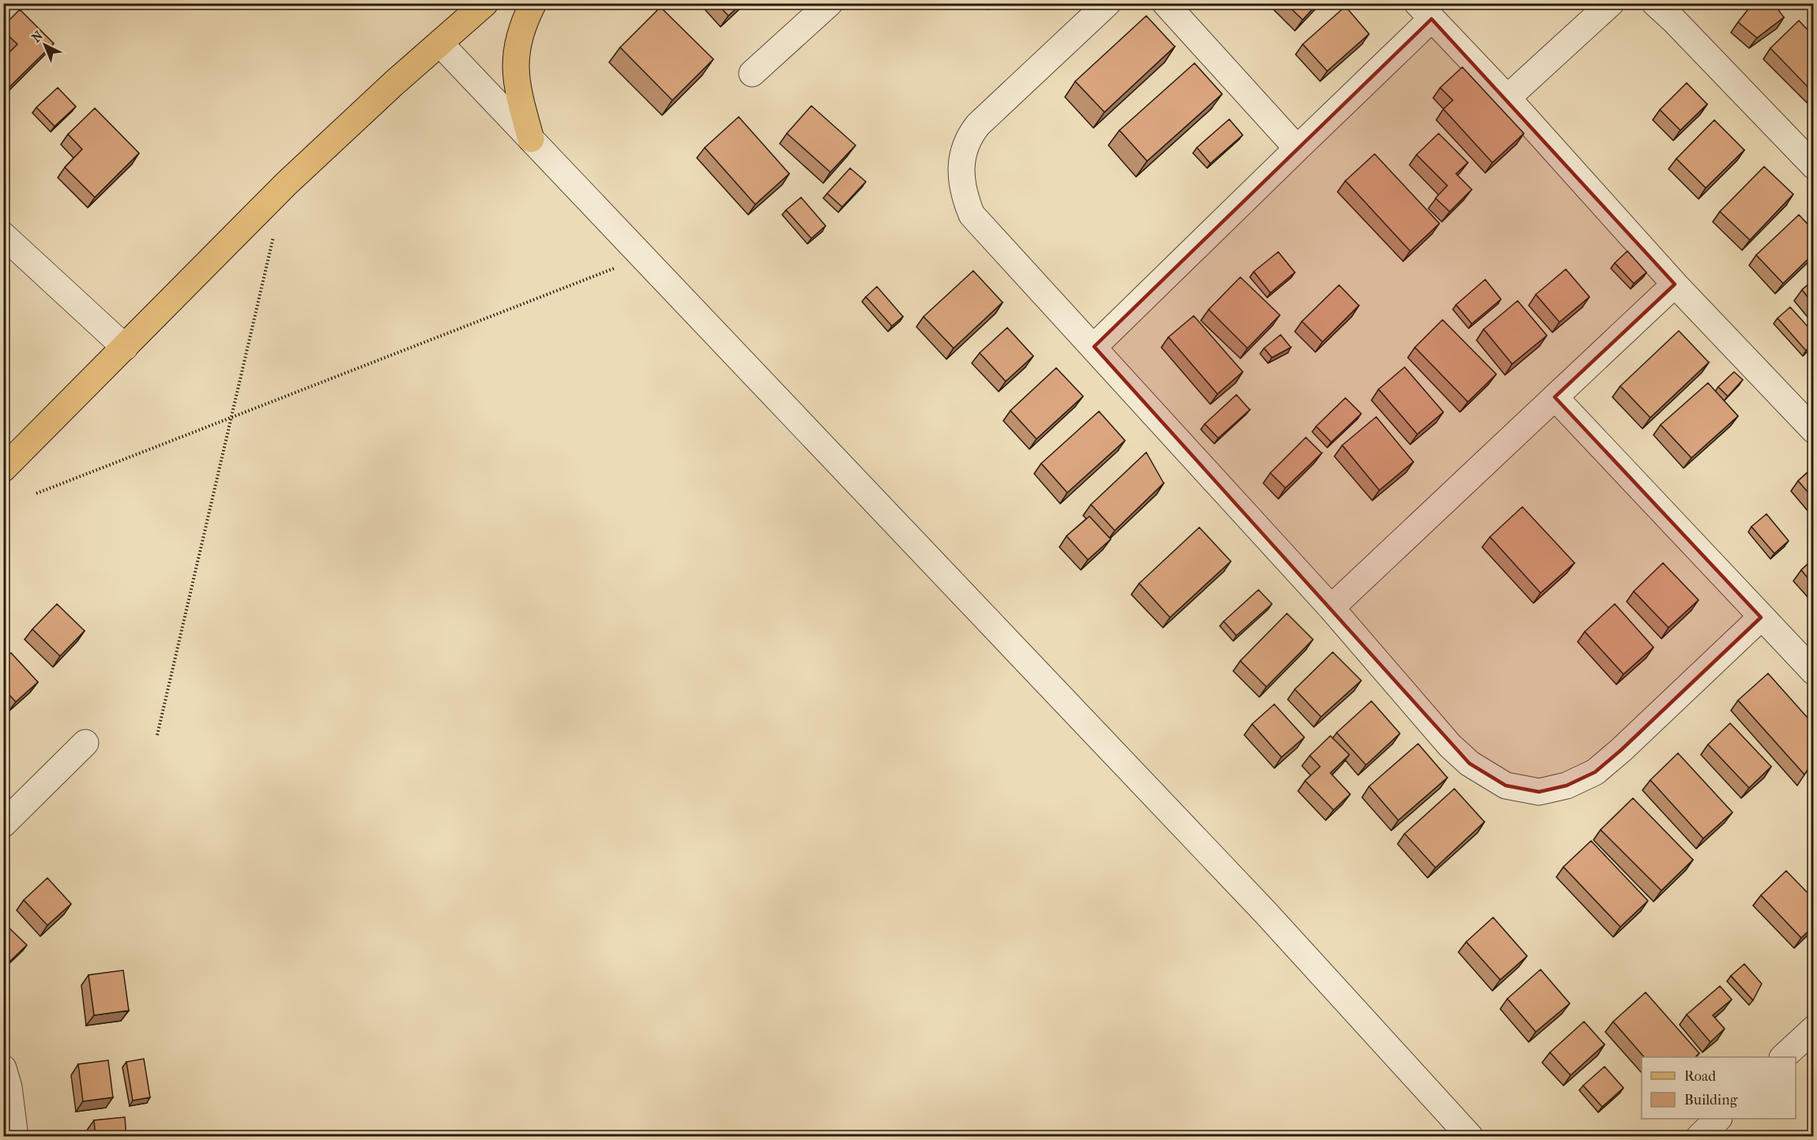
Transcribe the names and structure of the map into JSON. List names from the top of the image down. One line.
{"legend":["Road","Building"],"north":"top left"}
